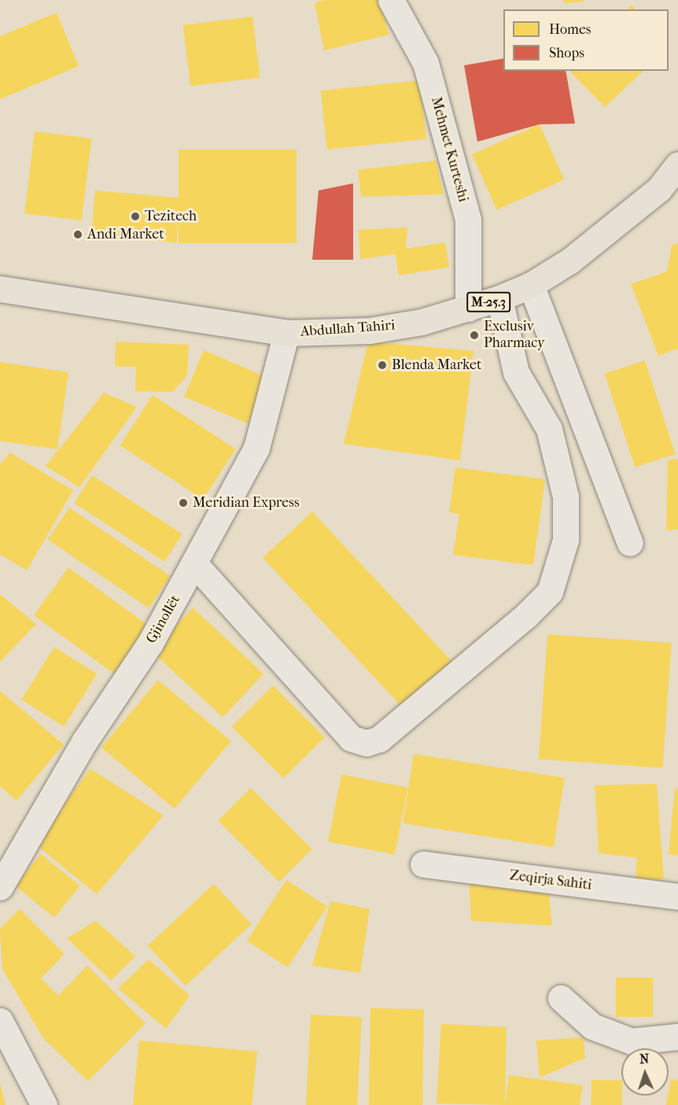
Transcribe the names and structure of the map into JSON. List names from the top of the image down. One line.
{"streets":{"main road":["M-25.3","Abdullah Tahiri"],"street":["Mehmet Kurteshi","Gjinollët","Zeqirja Sahiti"]},"crossings":[["Mehmet Kurteshi","Abdullah Tahiri"],["Abdullah Tahiri","Gjinollët"]],"places":["Tezitech","Andi Market","Exclusiv Pharmacy","Blenda Market","Meridian Express"],"legend":["Homes","Shops"],"north":"top"}
